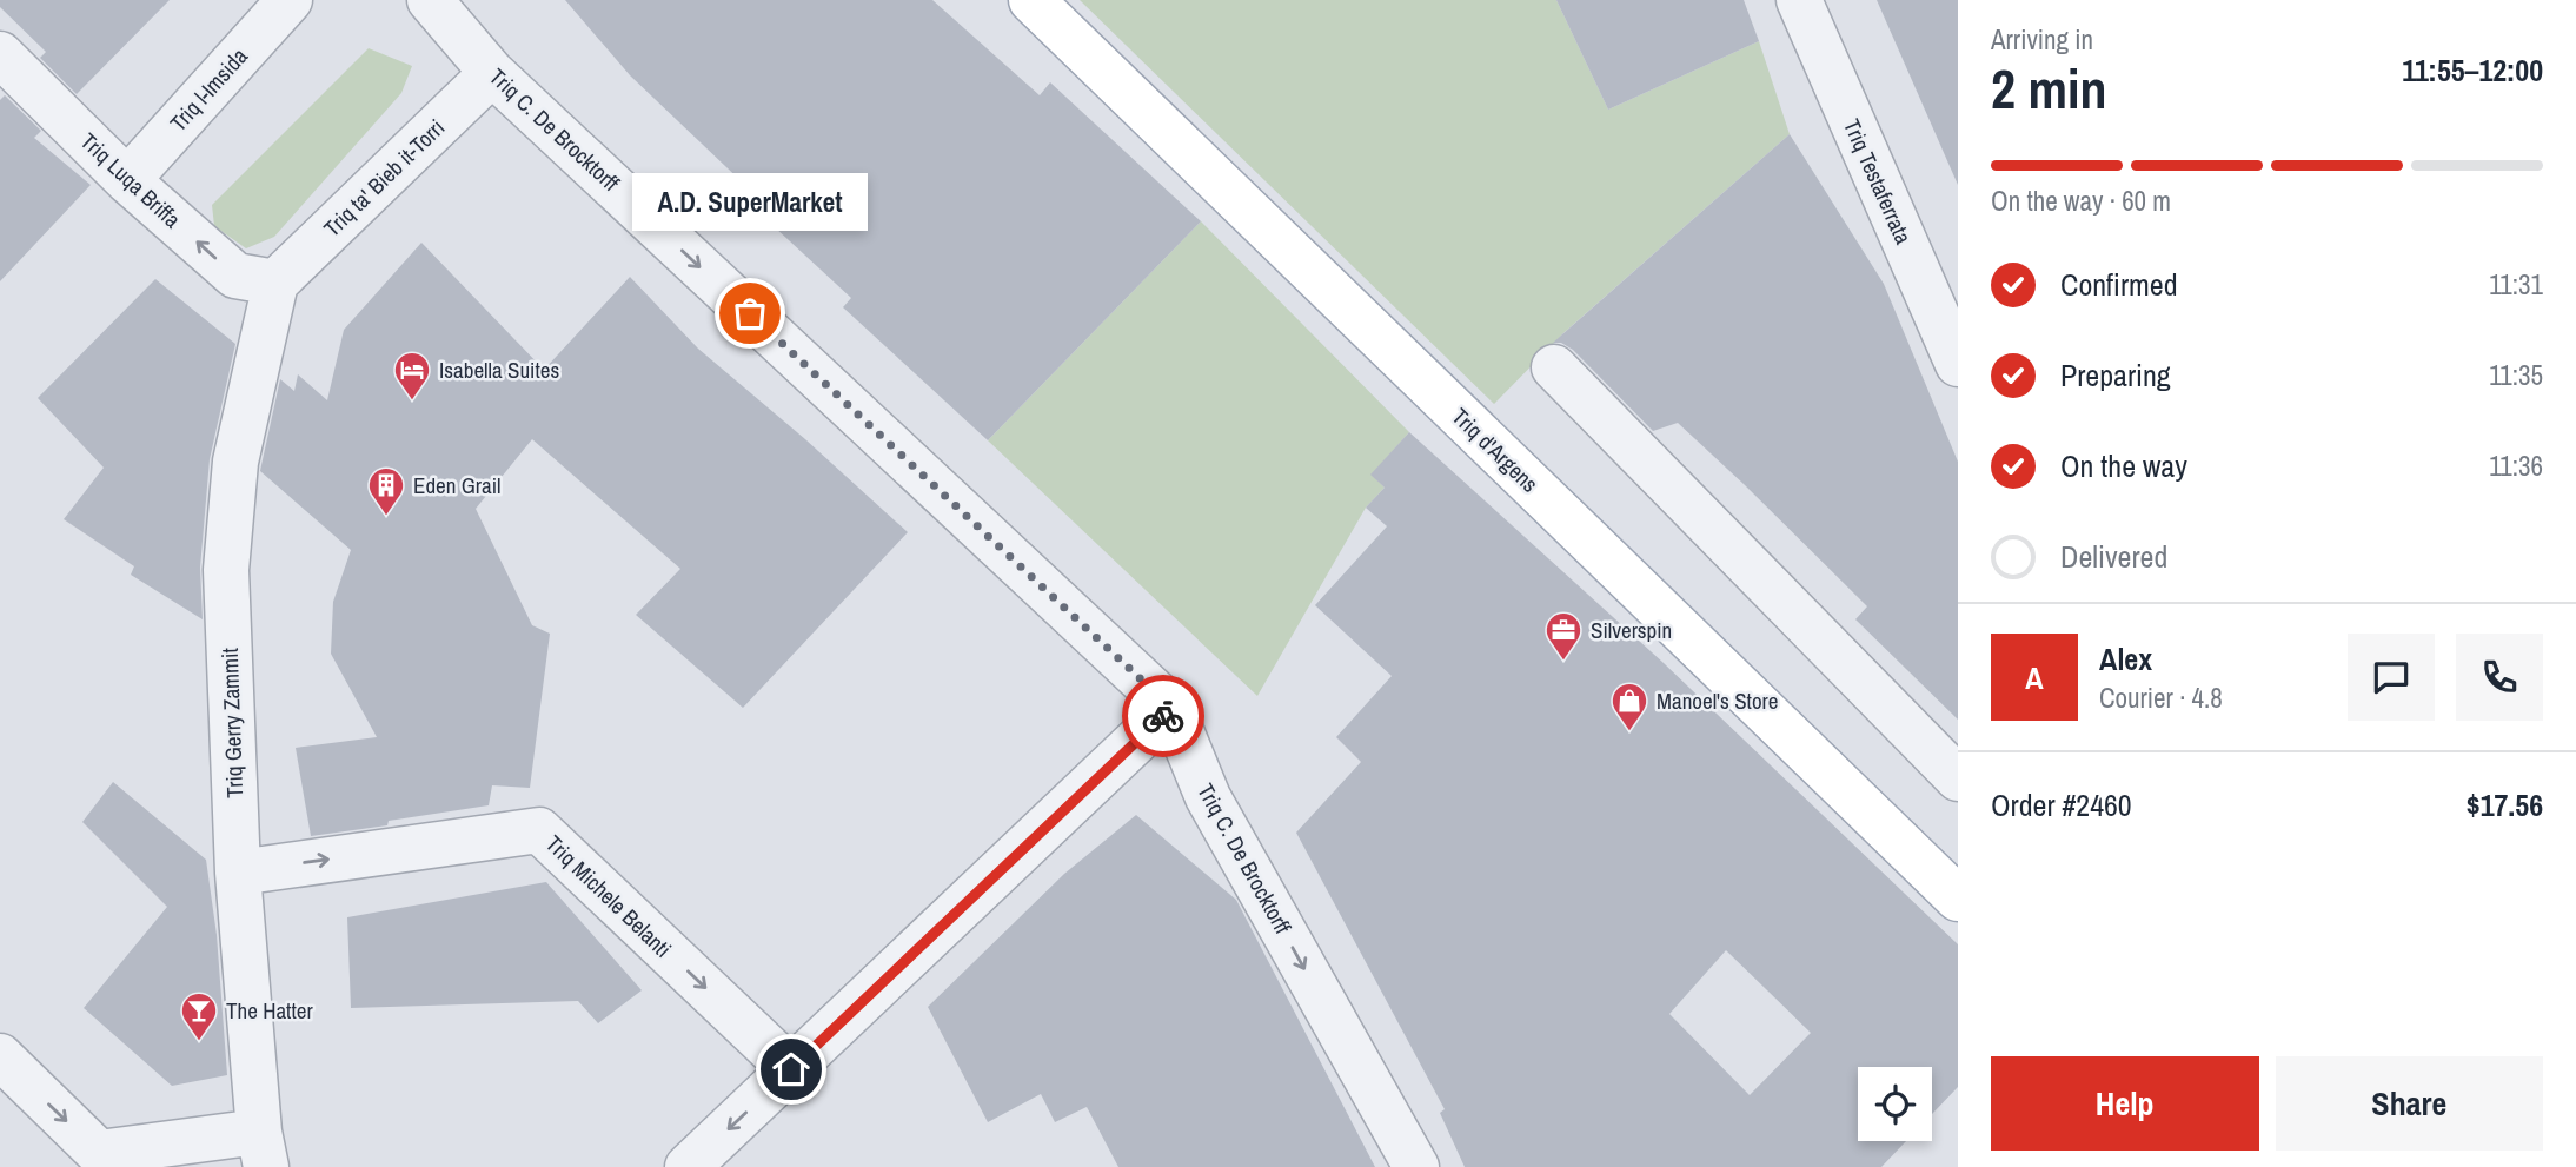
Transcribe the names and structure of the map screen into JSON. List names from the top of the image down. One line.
{"streets":{"main road":["Triq d'Argens"],"street":["Triq l-Imsida","Triq C. De Brocktorff","Triq ta' Bieb it-Torri","Triq Luqa Briffa","Triq Testaferrata","Triq Gerry Zammit","Triq Michele Belanti"]},"crossings":[["Triq l-Imsida","Triq Luqa Briffa"],["Triq C. De Brocktorff","Triq ta' Bieb it-Torri"],["Triq ta' Bieb it-Torri","Triq Luqa Briffa"],["Triq ta' Bieb it-Torri","Triq Gerry Zammit"],["Triq Luqa Briffa","Triq Gerry Zammit"],["Triq Gerry Zammit","Triq Michele Belanti"]],"one_way":["Triq C. De Brocktorff","Triq Luqa Briffa","Triq Michele Belanti"],"places":{"other":["A.D. SuperMarket"],"hotel":["Isabella Suites"],"building":["Eden Grail"],"office":["Silverspin"],"shop":["Manoel's Store"],"bar":["The Hatter"]},"page":{"heading":["2 min","Arriving in","11:55–12:00"],"panel":["Alex","Courier · 4.8","Order #2460","$17.56"],"bar":"On the way · 60 m","bubble":"A.D. SuperMarket","list":[["Confirmed","11:31"],["Preparing","11:35"],["On the way","11:36"],"Delivered"],"round":"A","buttons":["Help","Share"]}}
